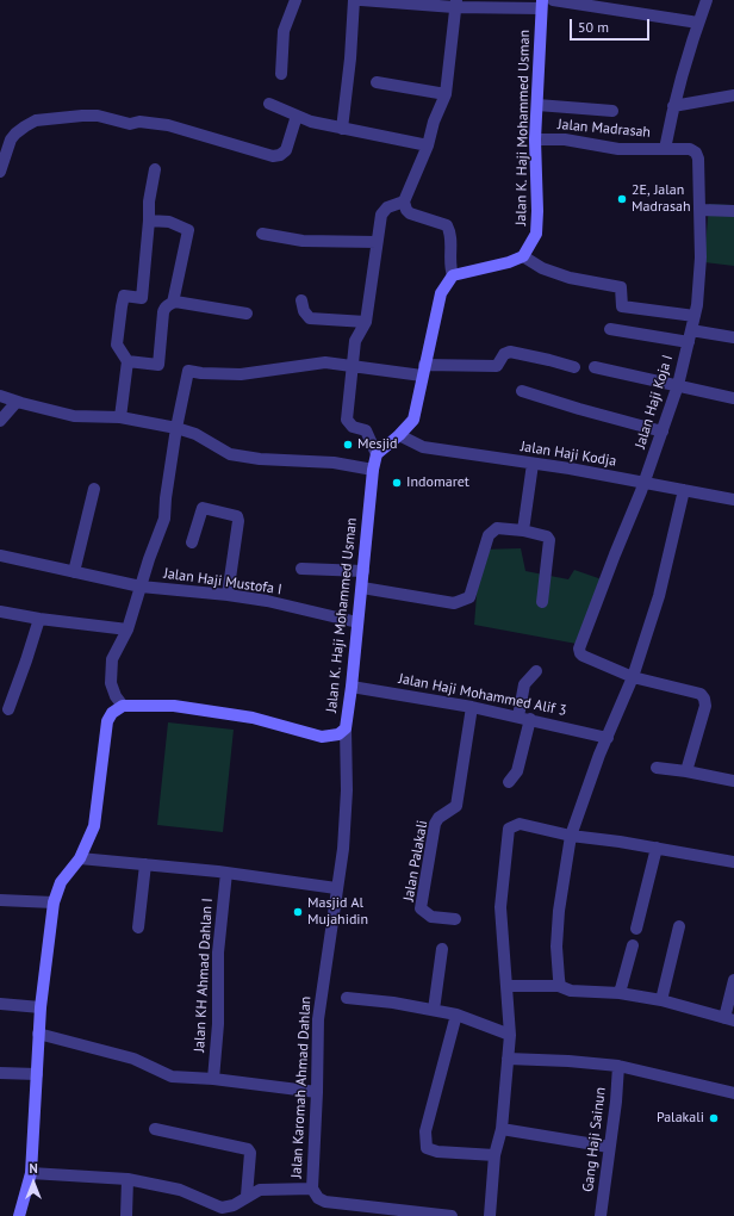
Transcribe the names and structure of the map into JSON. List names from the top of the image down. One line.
{"streets":{"street":["Jalan K. Haji Mohammed Usman","Jalan Madrasah","Jalan Haji Koja I","Jalan Haji Kodja","Jalan Haji Mustofa I","Jalan Haji Mohammed Alif 3","Jalan Palakali","Jalan KH Ahmad Dahlan I","Jalan Karomah Ahmad Dahlan","Gang Haji Sainun"]},"crossings":[["Jalan K. Haji Mohammed Usman","Jalan Madrasah"],["Jalan K. Haji Mohammed Usman","Jalan Haji Mustofa I"],["Jalan K. Haji Mohammed Usman","Jalan Haji Mohammed Alif 3"],["Jalan K. Haji Mohammed Usman","Jalan Karomah Ahmad Dahlan"],["Jalan Madrasah","Jalan Haji Koja I"],["Jalan Haji Koja I","Jalan Haji Kodja"],["Jalan Haji Mohammed Alif 3","Jalan Palakali"]],"places":["2E, Jalan Madrasah","Mesjid","Indomaret","Masjid Al Mujahidin","Palakali"],"scale_bar":"50 m","north":"top"}
